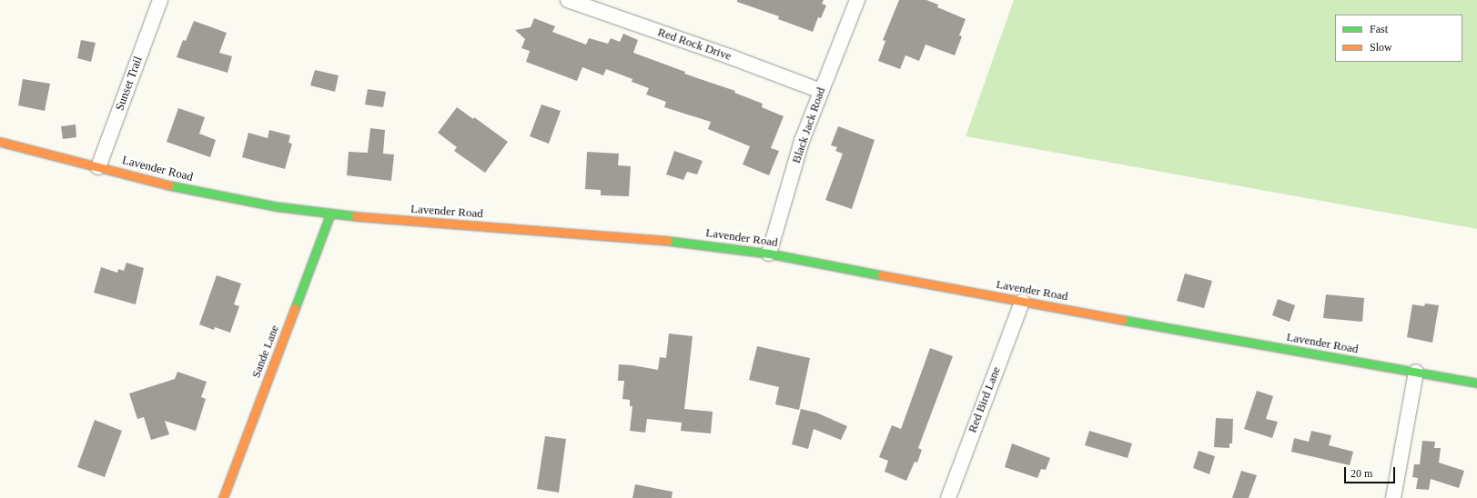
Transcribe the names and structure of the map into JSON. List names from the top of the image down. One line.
{"streets":{"street":["Red Rock Drive","Sunset Trail","Black Jack Road","Lavender Road","Sande Lane","Red Bird Lane"]},"crossings":[["Red Rock Drive","Black Jack Road"],["Sunset Trail","Lavender Road"],["Black Jack Road","Lavender Road"],["Lavender Road","Sande Lane"],["Lavender Road","Red Bird Lane"]],"legend":["Fast","Slow"],"scale_bar":"20 m"}
